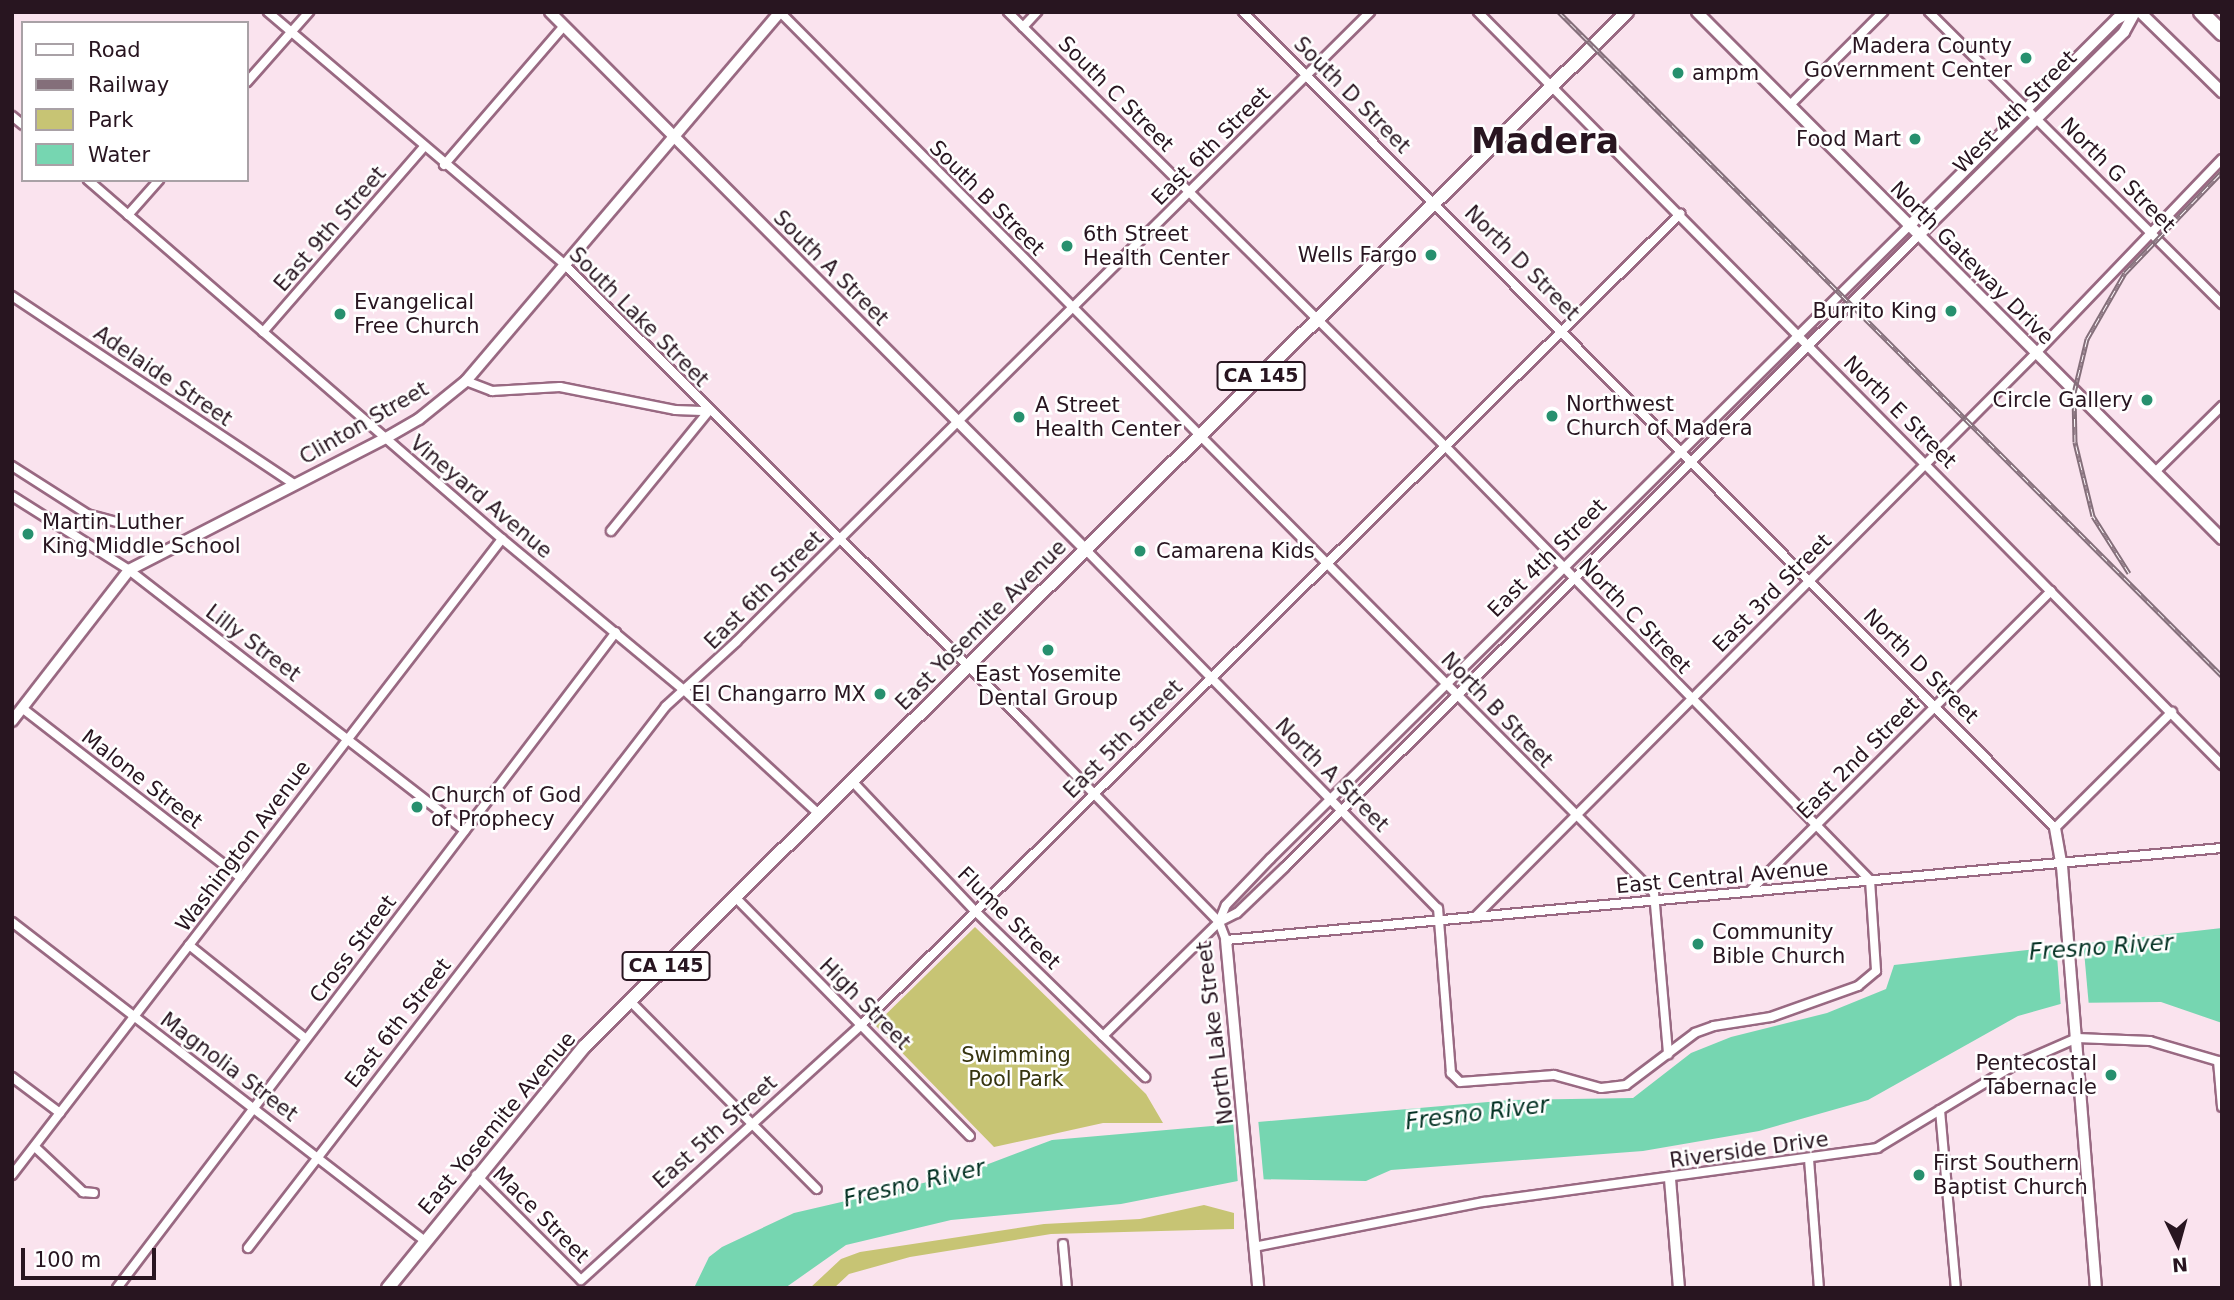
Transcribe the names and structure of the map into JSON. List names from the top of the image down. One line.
{"streets":{"main road":["West 4th Street","North Gateway Drive","CA 145","East Yosemite Avenue"],"street":["South C Street","South D Street","East 6th Street","North G Street","South B Street","East 9th Street","North D Street","South A Street","South Lake Street","Adelaide Street","North E Street","Clinton Street","Vineyard Avenue","East 4th Street","East 3rd Street","North C Street","Lilly Street","North B Street","East 5th Street","East 2nd Street","North A Street","Malone Street","Washington Avenue","East Central Avenue","Flume Street","Cross Street","High Street","North Lake Street","Magnolia Street","Riverside Drive","Mace Street"]},"crossings":[["South C Street","East 6th Street"],["South C Street","North C Street"],["South C Street","East Yosemite Avenue"],["South D Street","East 6th Street"],["South D Street","North D Street"],["South D Street","East Yosemite Avenue"],["West 4th Street","North G Street"],["West 4th Street","North Gateway Drive"],["West 4th Street","East 4th Street"],["East 6th Street","South B Street"],["East 6th Street","South A Street"],["East 6th Street","South Lake Street"],["East 6th Street","Vineyard Avenue"],["East 6th Street","Magnolia Street"],["North G Street","East 3rd Street"],["South B Street","Clinton Street"],["South B Street","East Yosemite Avenue"],["South B Street","North B Street"],["East 9th Street","South Lake Street"],["East 9th Street","Vineyard Avenue"],["North D Street","East 4th Street"],["North D Street","East 3rd Street"],["North D Street","East Yosemite Avenue"],["North D Street","East 5th Street"],["North D Street","East 2nd Street"],["North Gateway Drive","East 4th Street"],["North Gateway Drive","East 3rd Street"],["South A Street","Clinton Street"],["South A Street","East Yosemite Avenue"],["South A Street","North A Street"],["South Lake Street","Clinton Street"],["South Lake Street","East Yosemite Avenue"],["South Lake Street","North Lake Street"],["Adelaide Street","Clinton Street"],["North E Street","East 4th Street"],["North E Street","East 3rd Street"],["North E Street","East Yosemite Avenue"],["North E Street","East 5th Street"],["North E Street","East 2nd Street"],["Clinton Street","Vineyard Avenue"],["Clinton Street","Lilly Street"],["Clinton Street","Malone Street"],["Vineyard Avenue","East Yosemite Avenue"],["Vineyard Avenue","Washington Avenue"],["Vineyard Avenue","Cross Street"],["East 4th Street","North C Street"],["East 4th Street","North B Street"],["East 4th Street","North A Street"],["East 4th Street","Flume Street"],["East 4th Street","North Lake Street"],["East 3rd Street","North C Street"],["East 3rd Street","North B Street"],["East 3rd Street","East Central Avenue"],["North C Street","East Yosemite Avenue"],["North C Street","East 5th Street"],["North C Street","East 2nd Street"],["North C Street","East Central Avenue"],["East Yosemite Avenue","North B Street"],["East Yosemite Avenue","North A Street"],["East Yosemite Avenue","Flume Street"],["East Yosemite Avenue","High Street"],["East Yosemite Avenue","North Lake Street"],["East Yosemite Avenue","Magnolia Street"],["East Yosemite Avenue","Mace Street"],["Lilly Street","Washington Avenue"],["Lilly Street","Cross Street"],["North B Street","East 5th Street"],["North B Street","East Central Avenue"],["East 5th Street","North A Street"],["East 5th Street","Flume Street"],["East 5th Street","High Street"],["East 5th Street","North Lake Street"],["East 5th Street","Mace Street"],["East 2nd Street","East Central Avenue"],["North A Street","East Central Avenue"],["Malone Street","Washington Avenue"],["Washington Avenue","Magnolia Street"],["East Central Avenue","North Lake Street"],["Cross Street","Magnolia Street"],["North Lake Street","Riverside Drive"]],"districts":["Madera"],"water":["Fresno River"],"parks":["Swimming Pool Park"],"places":["Madera County Government Center","ampm","Food Mart","6th Street Health Center","Wells Fargo","Burrito King","Evangelical Free Church","Circle Gallery","Northwest Church of Madera","A Street Health Center","Martin Luther King Middle School","Camarena Kids","East Yosemite Dental Group","El Changarro MX","Church of God of Prophecy","Community Bible Church","Pentecostal Tabernacle","First Southern Baptist Church"],"legend":["Road","Railway","Park","Water"],"scale_bar":"100 m","north":"bottom"}
